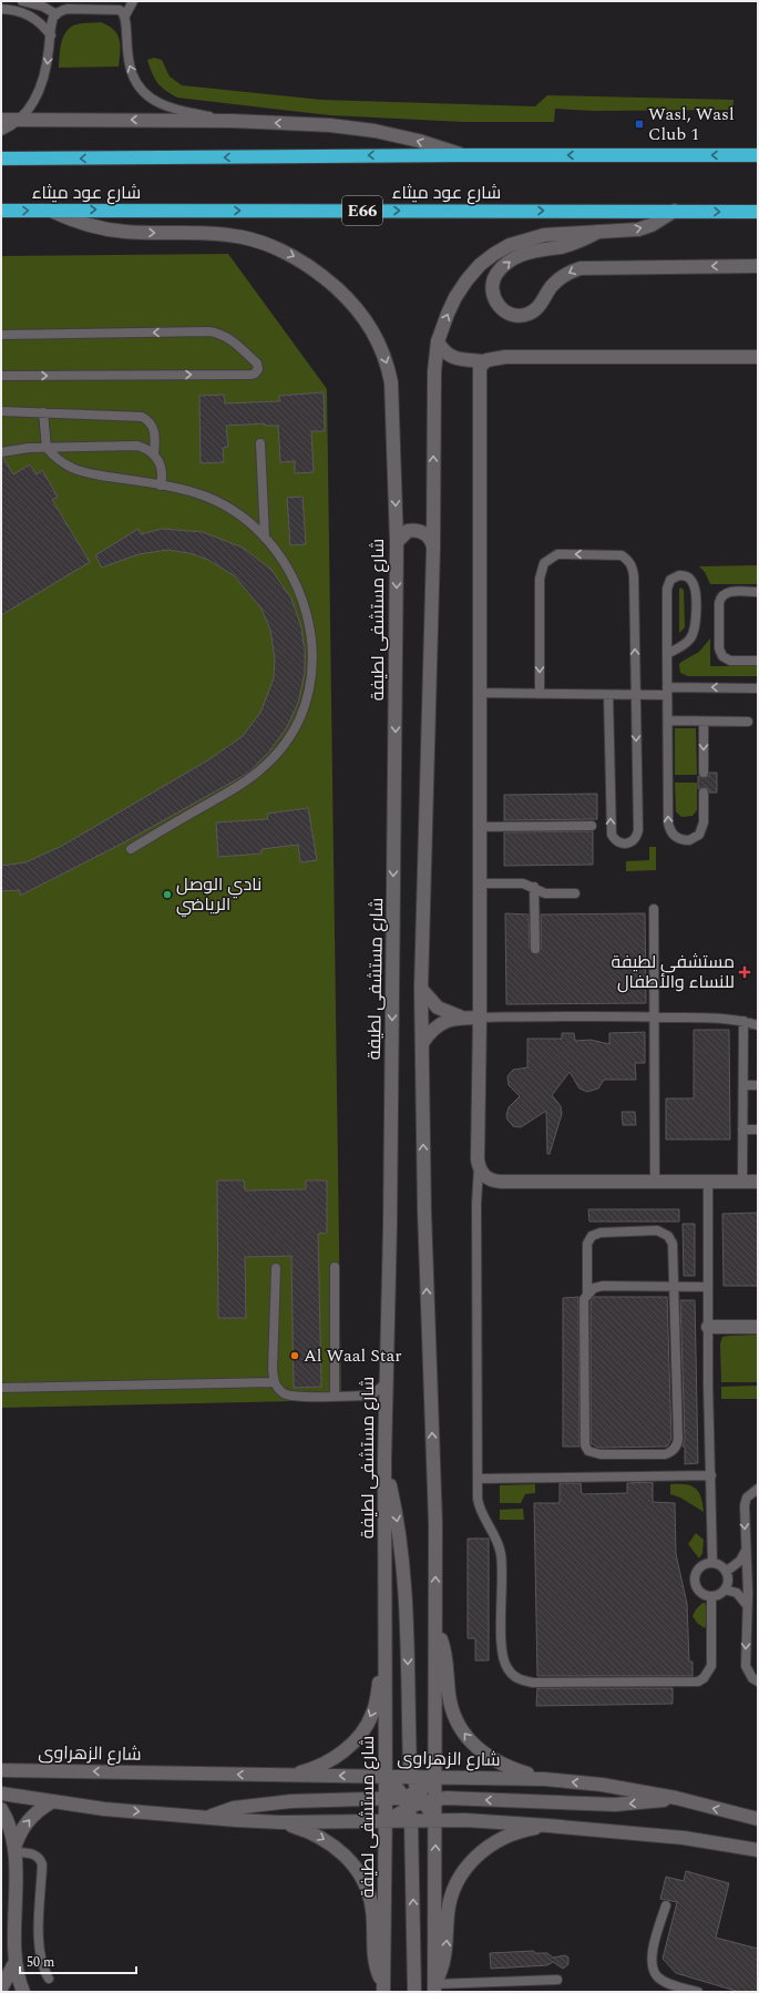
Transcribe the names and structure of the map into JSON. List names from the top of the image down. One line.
{"streets":{"highway":["شارع عود ميثاء","E66"],"main road":["شارع مستشفى لطيفة","شارع الزهراوى"]},"crossings":[["شارع عود ميثاء","شارع مستشفى لطيفة"],["شارع مستشفى لطيفة","شارع الزهراوى"]],"places":{"transit":["Wasl, Wasl Club 1"],"other":["نادي الوصل الرياضي","Al Waal Star"],"health":["مستشفى لطيفة للنساء والأطفال"]},"scale_bar":"50 m"}
